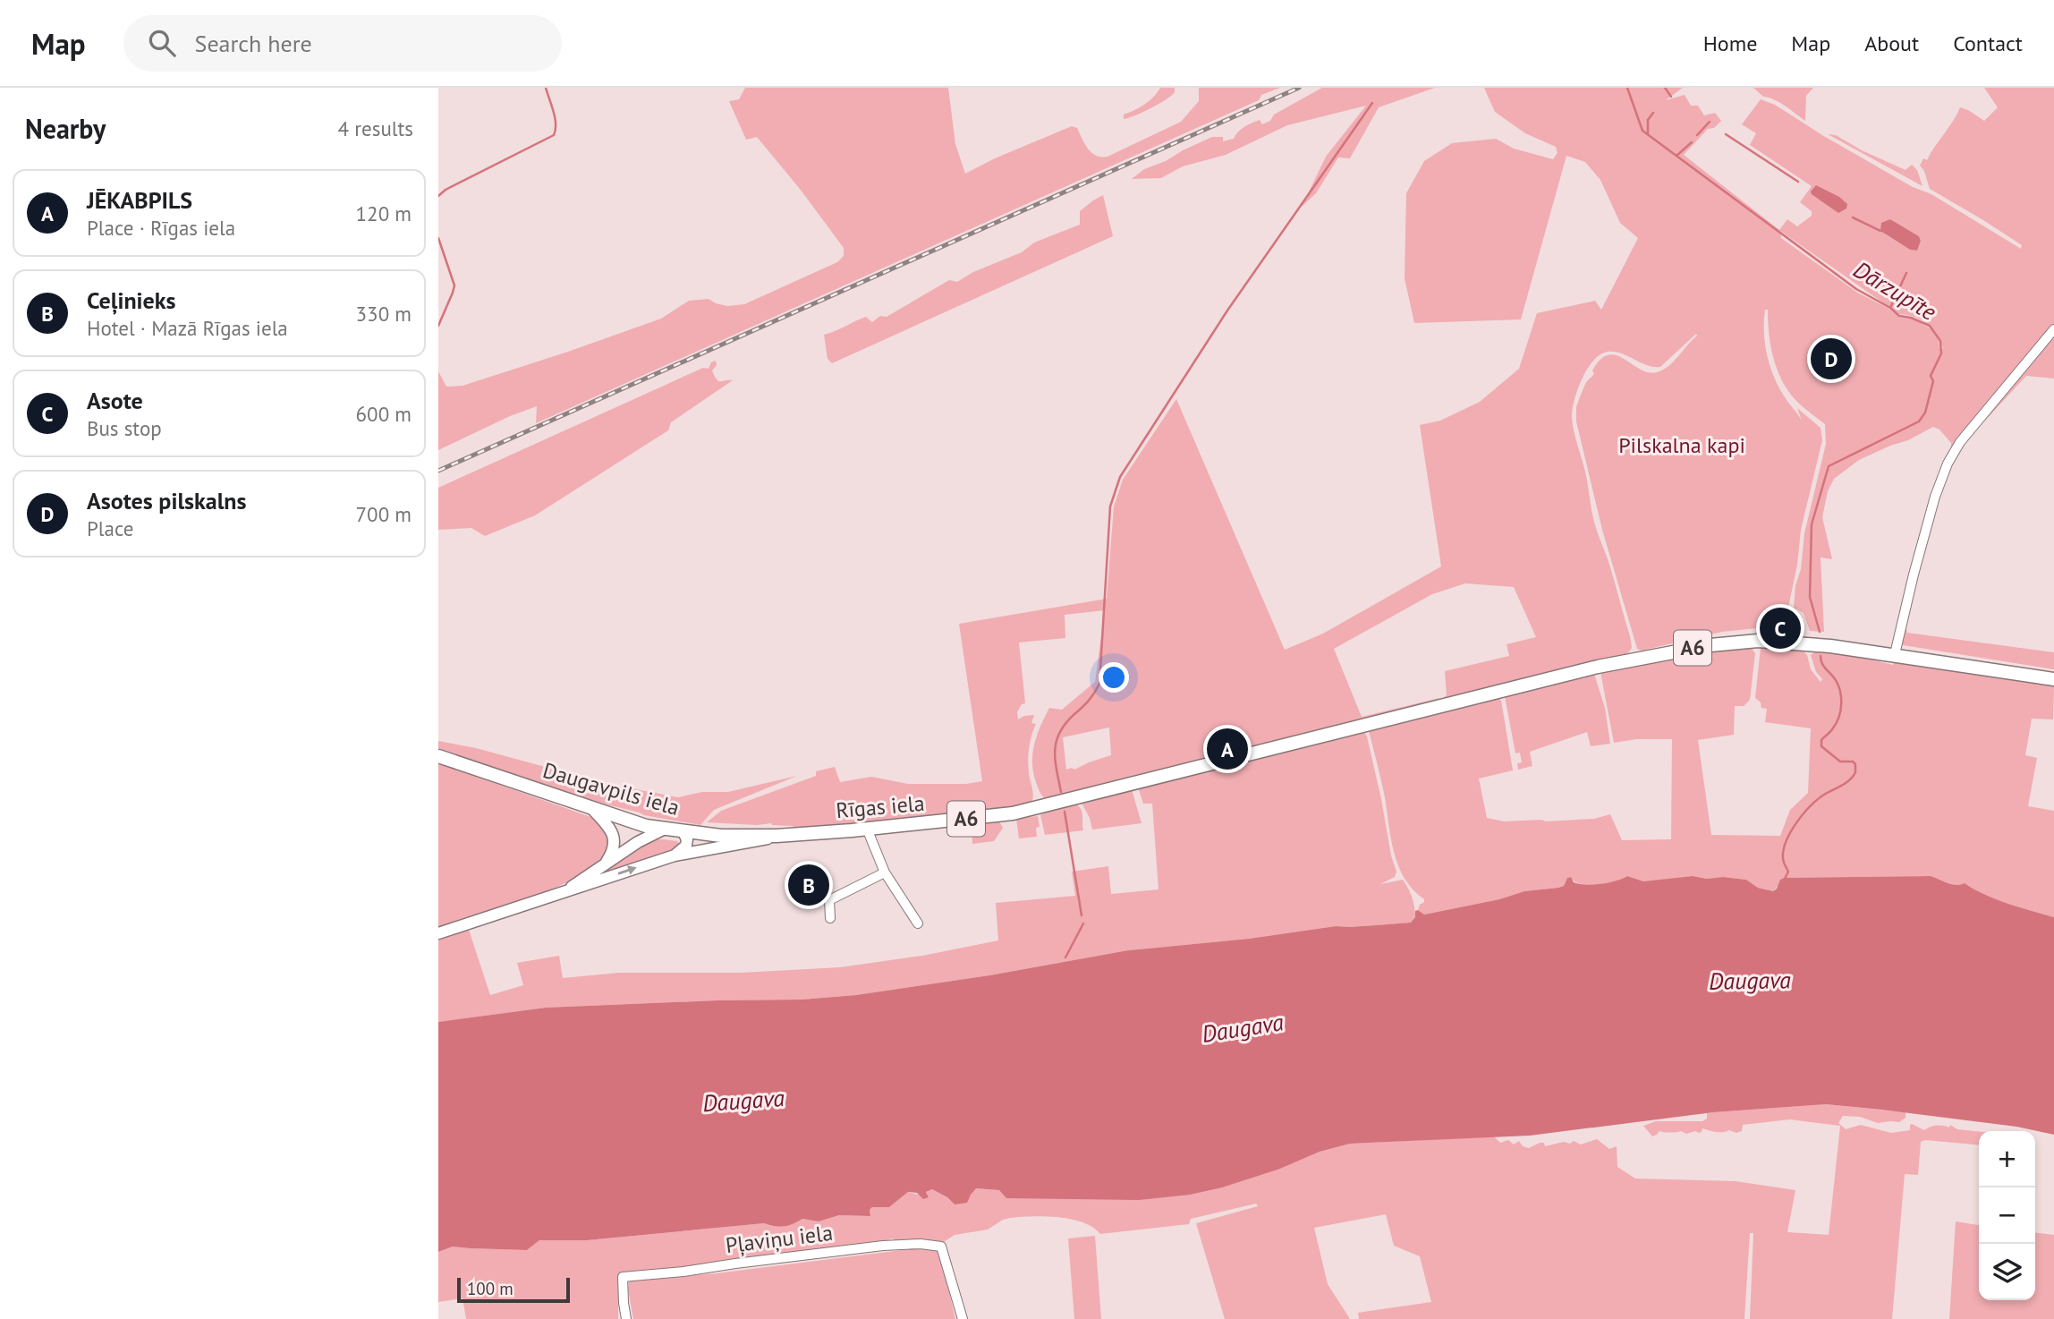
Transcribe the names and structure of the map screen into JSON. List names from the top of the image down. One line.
{"streets":{"highway":["A6","Daugavpils iela","Rīgas iela"],"street":["Pļaviņu iela"]},"crossings":[["A6","Rīgas iela"],["Daugavpils iela","Rīgas iela"]],"water":["Dārzupīte","Daugava"],"parks":["Pilskalna kapi"],"scale_bar":"100 m","page":{"header":"Map","search":"Search here","nav":["Home","Map","About","Contact"],"heading":["Nearby","4 results"],"list":[{"mark":"A","name":"JĒKABPILS","note":"Place · Rīgas iela","value":"120 m"},{"mark":"B","name":"Ceļinieks","note":"Hotel · Mazā Rīgas iela","value":"330 m"},{"mark":"C","name":"Asote","note":"Bus stop","value":"600 m"},{"mark":"D","name":"Asotes pilskalns","note":"Place","value":"700 m"}],"pins":["D","C","A","B"],"map_buttons":["+","−"],"scale":"100 m"}}
